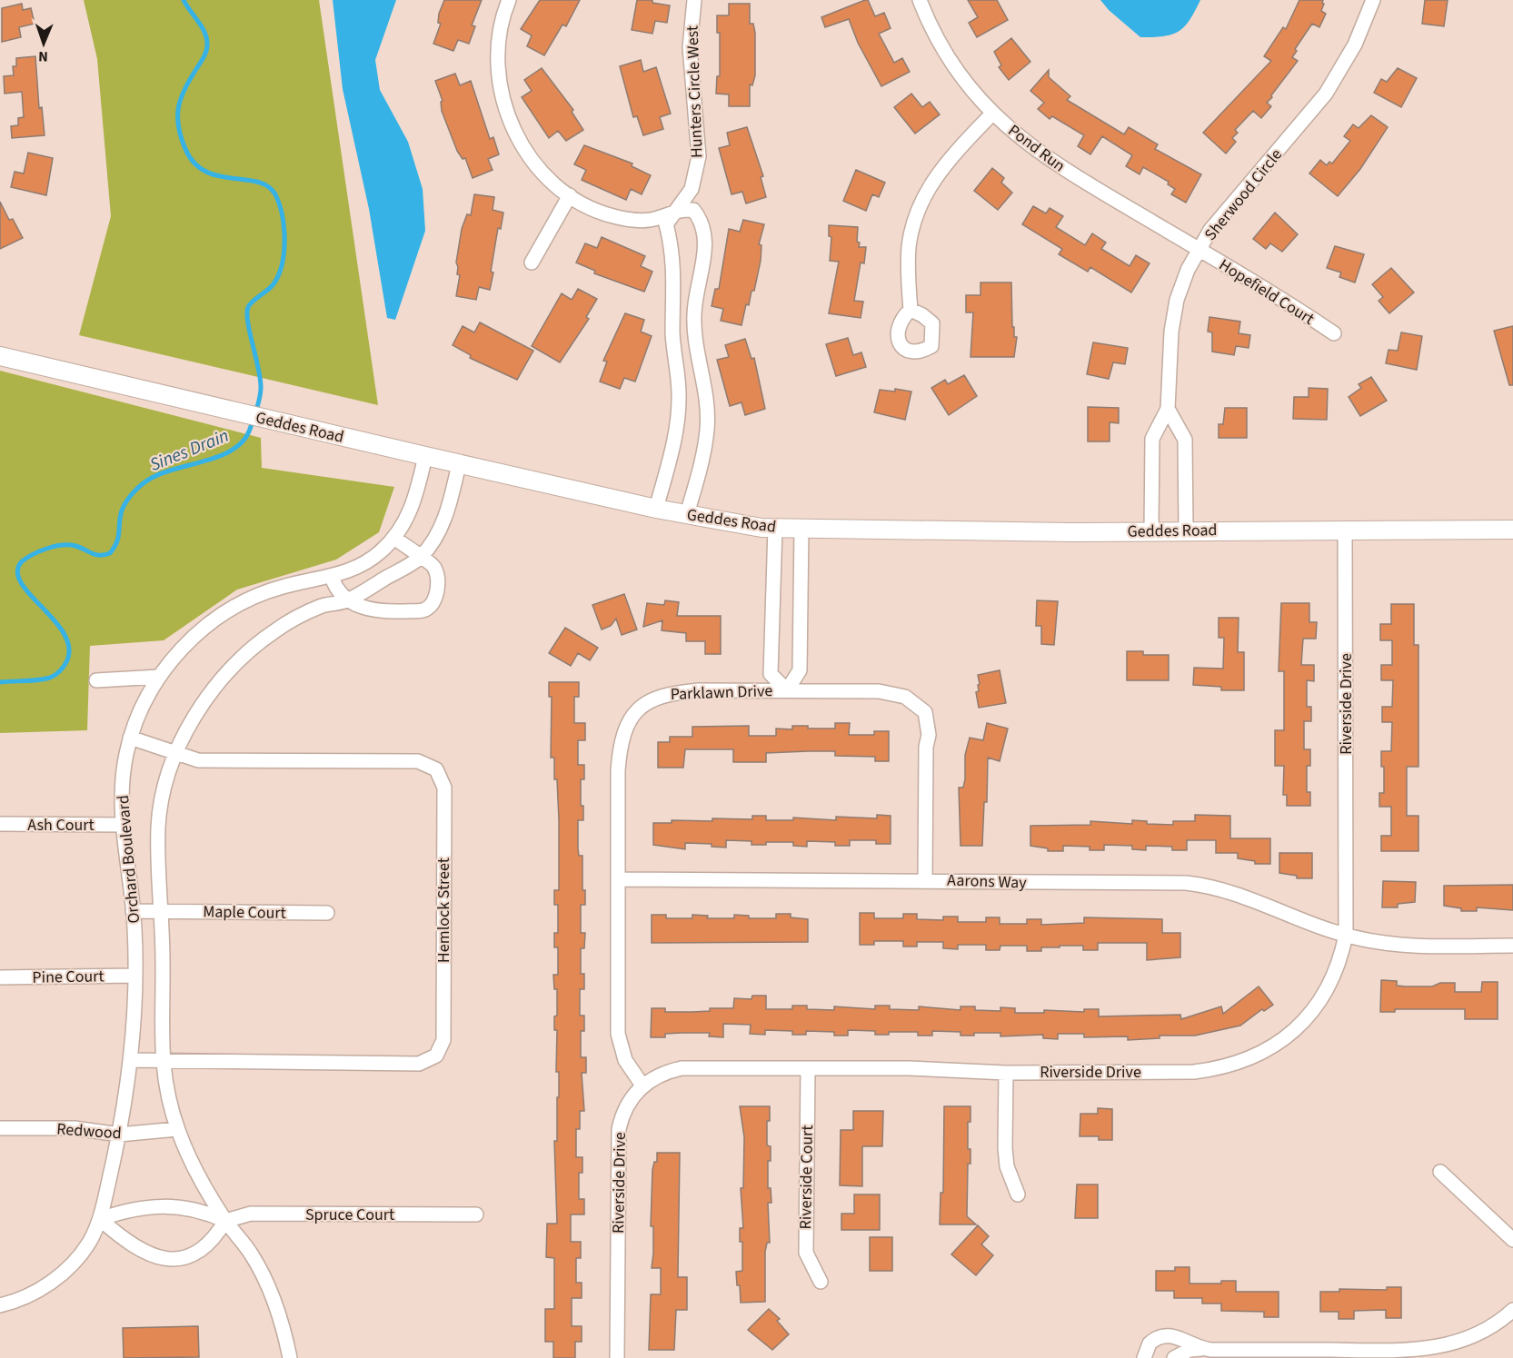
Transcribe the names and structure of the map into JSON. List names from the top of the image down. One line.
{"streets":{"main road":["Geddes Road"],"street":["Hunters Circle West","Pond Run","Sherwood Circle","Hopefield Court","Parklawn Drive","Riverside Drive","Ash Court","Orchard Boulevard","Aarons Way","Hemlock Street","Maple Court","Pine Court","Redwood","Riverside Court","Spruce Court"]},"crossings":[["Pond Run","Sherwood Circle"],["Pond Run","Hopefield Court"],["Sherwood Circle","Hopefield Court"],["Sherwood Circle","Geddes Road"],["Geddes Road","Riverside Drive"],["Geddes Road","Orchard Boulevard"],["Parklawn Drive","Riverside Drive"],["Parklawn Drive","Aarons Way"],["Riverside Drive","Aarons Way"],["Riverside Drive","Riverside Court"],["Ash Court","Orchard Boulevard"],["Orchard Boulevard","Hemlock Street"],["Orchard Boulevard","Maple Court"],["Orchard Boulevard","Pine Court"],["Orchard Boulevard","Redwood"],["Orchard Boulevard","Spruce Court"]],"water":["Sines Drain"],"north":"bottom"}
